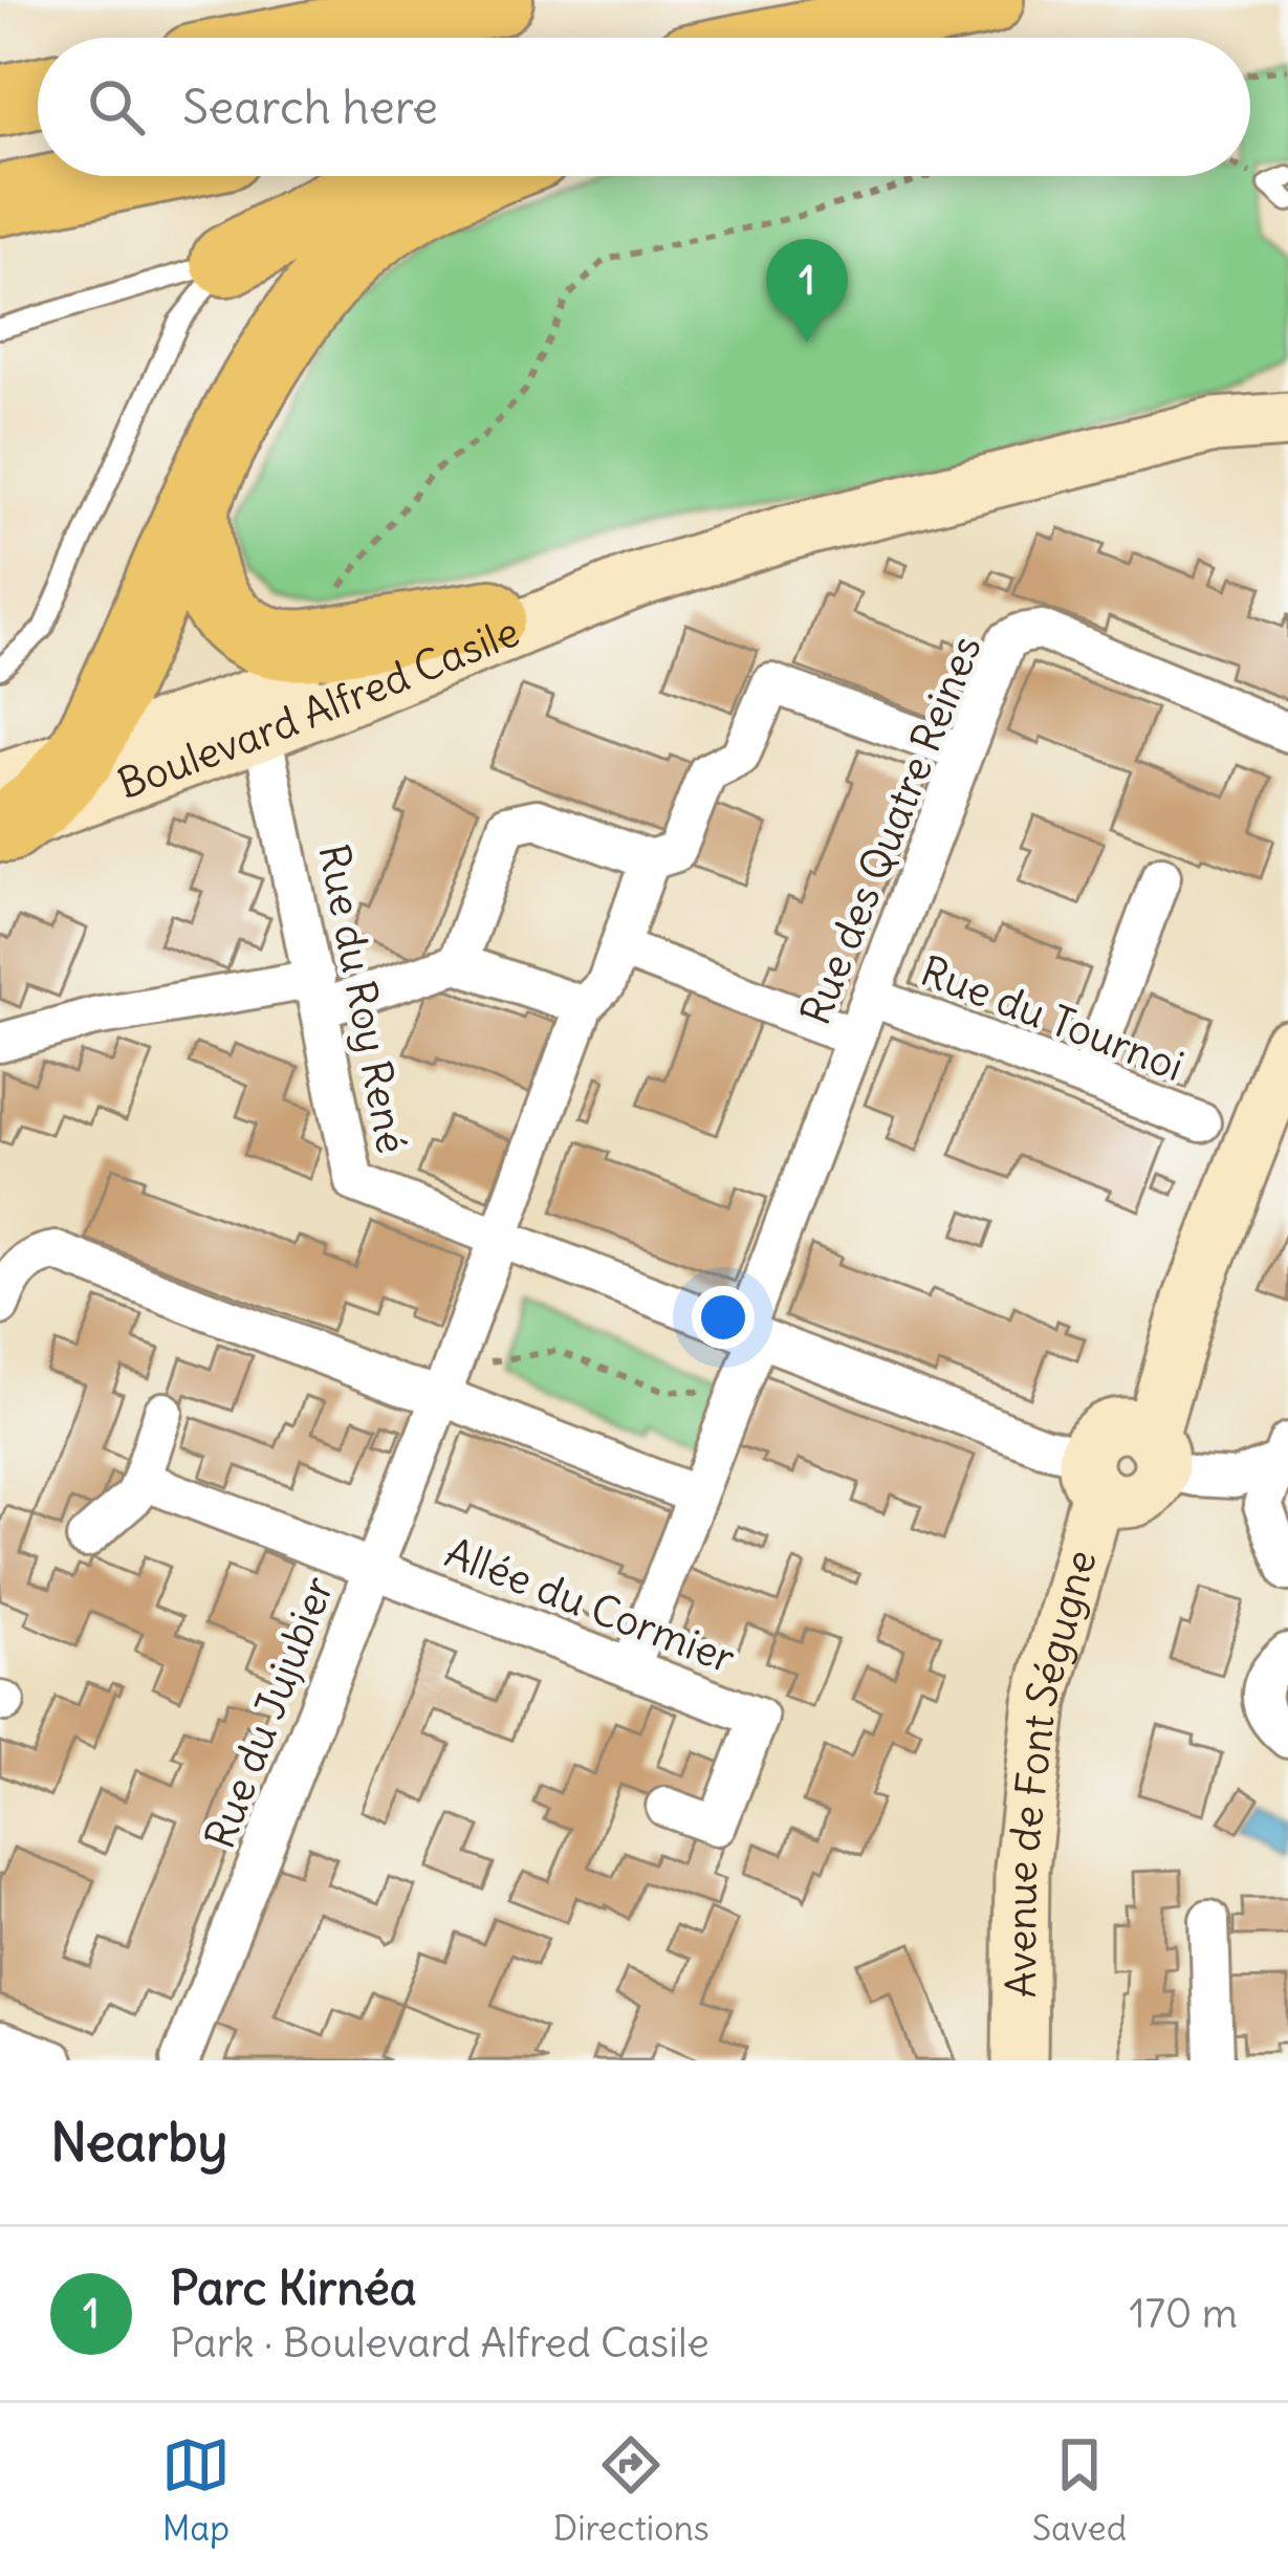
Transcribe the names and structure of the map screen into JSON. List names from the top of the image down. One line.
{"streets":{"street":["Boulevard Alfred Casile","Rue des Quatre Reines","Rue du Roy René","Rue du Tournoi","Allée du Cormier","Rue du Jujubier","Avenue de Font Ségugne"]},"crossings":[["Boulevard Alfred Casile","Rue du Roy René"],["Rue des Quatre Reines","Rue du Roy René"],["Rue des Quatre Reines","Rue du Tournoi"],["Rue des Quatre Reines","Allée du Cormier"],["Rue du Roy René","Rue du Jujubier"],["Rue du Roy René","Avenue de Font Ségugne"],["Allée du Cormier","Rue du Jujubier"]],"page":{"search":"Search here","pins":"1","heading":"Nearby","list":[{"mark":"1","name":"Parc Kirnéa","note":"Park · Boulevard Alfred Casile","value":"170 m"}],"nav":["Map","Directions","Saved"]}}
